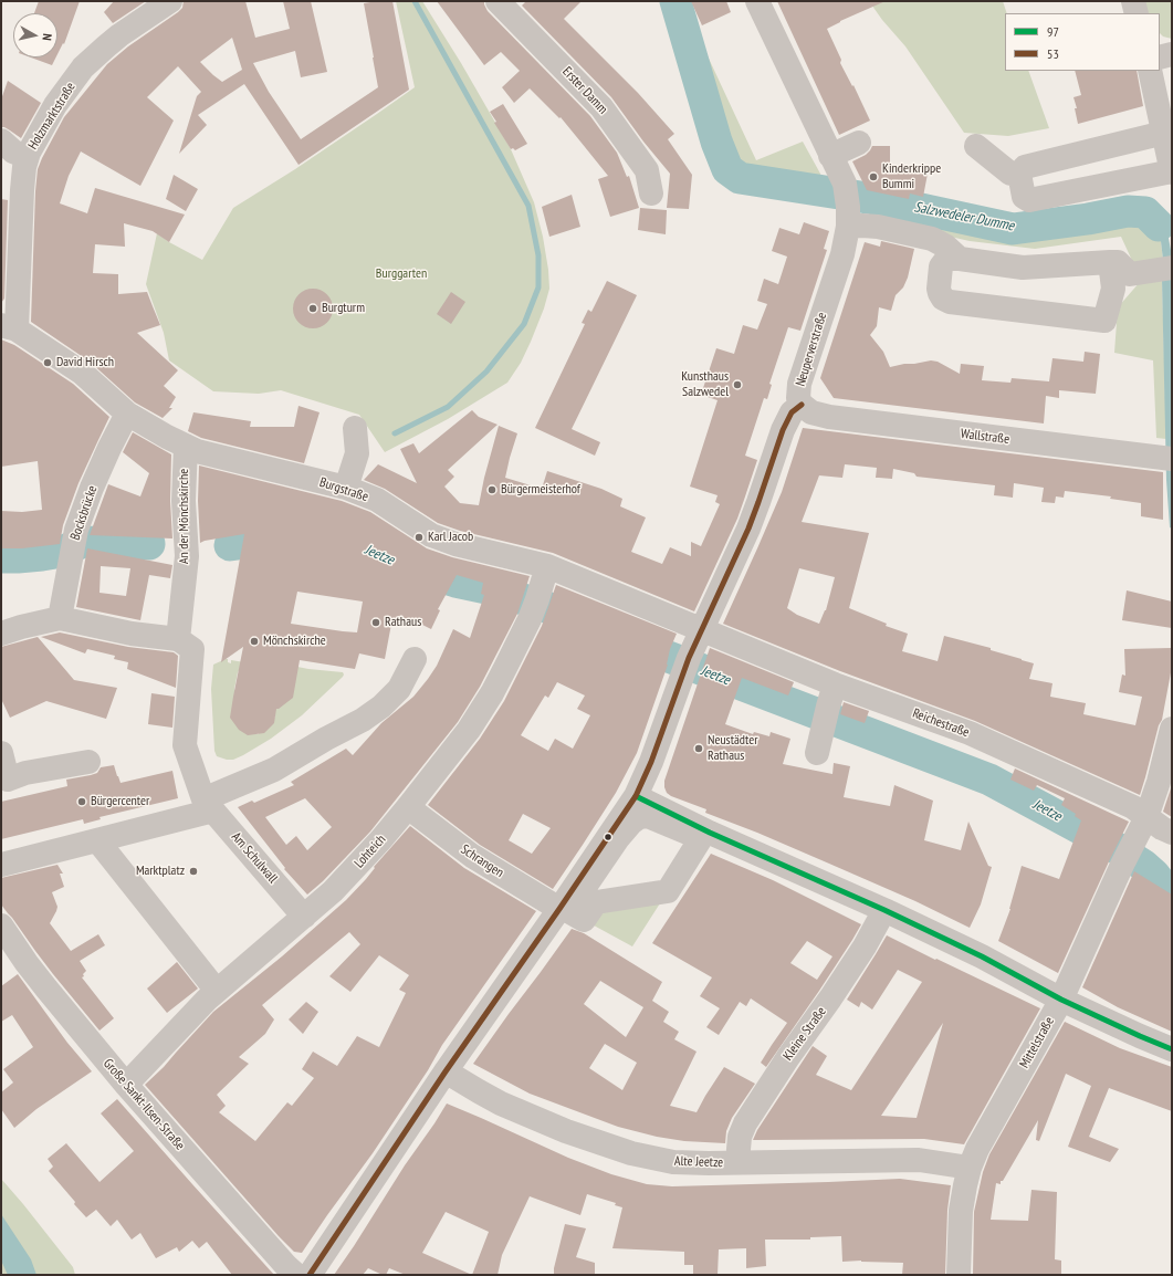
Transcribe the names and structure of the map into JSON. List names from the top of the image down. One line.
{"streets":{"street":["Erster Damm","Holzmarktstraße","Neuperverstraße","Wallstraße","Burgstraße","Bocksbrücke","An der Mönchskirche","Reichestraße","Lohteich","Am Schulwall","Schrangen","Kleine Straße","Mittelstraße","Große Sankt-Ilsen-Straße","Alte Jeetze"]},"crossings":[["Holzmarktstraße","Burgstraße"],["Neuperverstraße","Wallstraße"],["Neuperverstraße","Burgstraße"],["Neuperverstraße","Reichestraße"],["Neuperverstraße","Schrangen"],["Neuperverstraße","Alte Jeetze"],["Burgstraße","Bocksbrücke"],["Burgstraße","An der Mönchskirche"],["Burgstraße","Reichestraße"],["Burgstraße","Lohteich"],["Reichestraße","Mittelstraße"],["Lohteich","Am Schulwall"],["Lohteich","Schrangen"],["Lohteich","Große Sankt-Ilsen-Straße"],["Kleine Straße","Alte Jeetze"],["Mittelstraße","Alte Jeetze"]],"water":["Salzwedeler Dumme","Jeetze"],"parks":["Burggarten"],"places":["Kinderkrippe Bummi","Burgturm","David Hirsch","Kunsthaus Salzwedel","Bürgermeisterhof","Karl Jacob","Rathaus","Mönchskirche","Neustädter Rathaus","Bürgercenter","Marktplatz"],"lines":["transit line 53","transit line 97"],"legend":["97","53"],"north":"right"}
